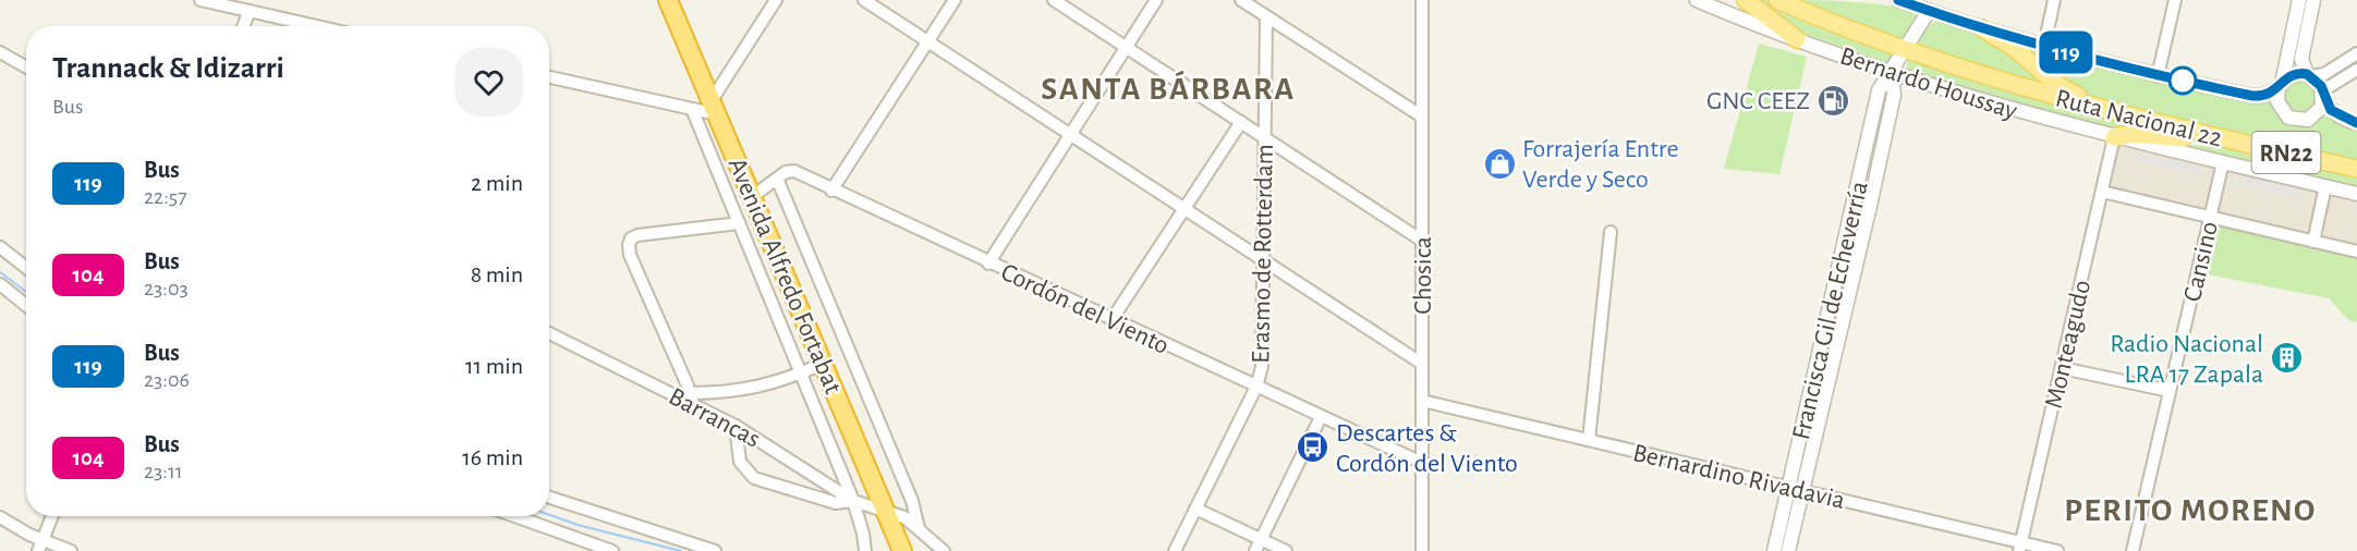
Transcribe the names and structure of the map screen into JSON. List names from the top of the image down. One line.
{"streets":{"highway":["Avenida Alfredo Fortabat"],"main road":["Ruta Nacional 22","RN22"],"street":["Bernardo Houssay","Erasmo de Rotterdam","Cansino","Chosica","Cordón del Viento","Francisca Gil de Echeverría","Monteagudo","Barrancas","Bernardino Rivadavia"]},"crossings":[["Bernardo Houssay","Cansino"],["Bernardo Houssay","Francisca Gil de Echeverría"],["Bernardo Houssay","Monteagudo"],["Ruta Nacional 22","Francisca Gil de Echeverría"],["Erasmo de Rotterdam","Cordón del Viento"],["Avenida Alfredo Fortabat","Barrancas"],["Chosica","Cordón del Viento"],["Chosica","Bernardino Rivadavia"],["Francisca Gil de Echeverría","Bernardino Rivadavia"],["Monteagudo","Bernardino Rivadavia"]],"districts":["SANTA BÁRBARA","PERITO MORENO"],"places":{"fuel station":["GNC CEEZ"],"shop":["Forrajería Entre Verde y Seco"],"building":["Radio Nacional LRA 17 Zapala"],"bus stop":["Descartes & Cordón del Viento"]},"lines":["bus line 119"],"page":{"on_map":"119","heading":["Trannack & Idizarri","Bus"],"list":[{"mark":"119","name":"Bus","note":"22:57","value":"2 min"},{"mark":"104","name":"Bus","note":"23:03","value":"8 min"},{"mark":"119","name":"Bus","note":"23:06","value":"11 min"},{"mark":"104","name":"Bus","note":"23:11","value":"16 min"}]}}
